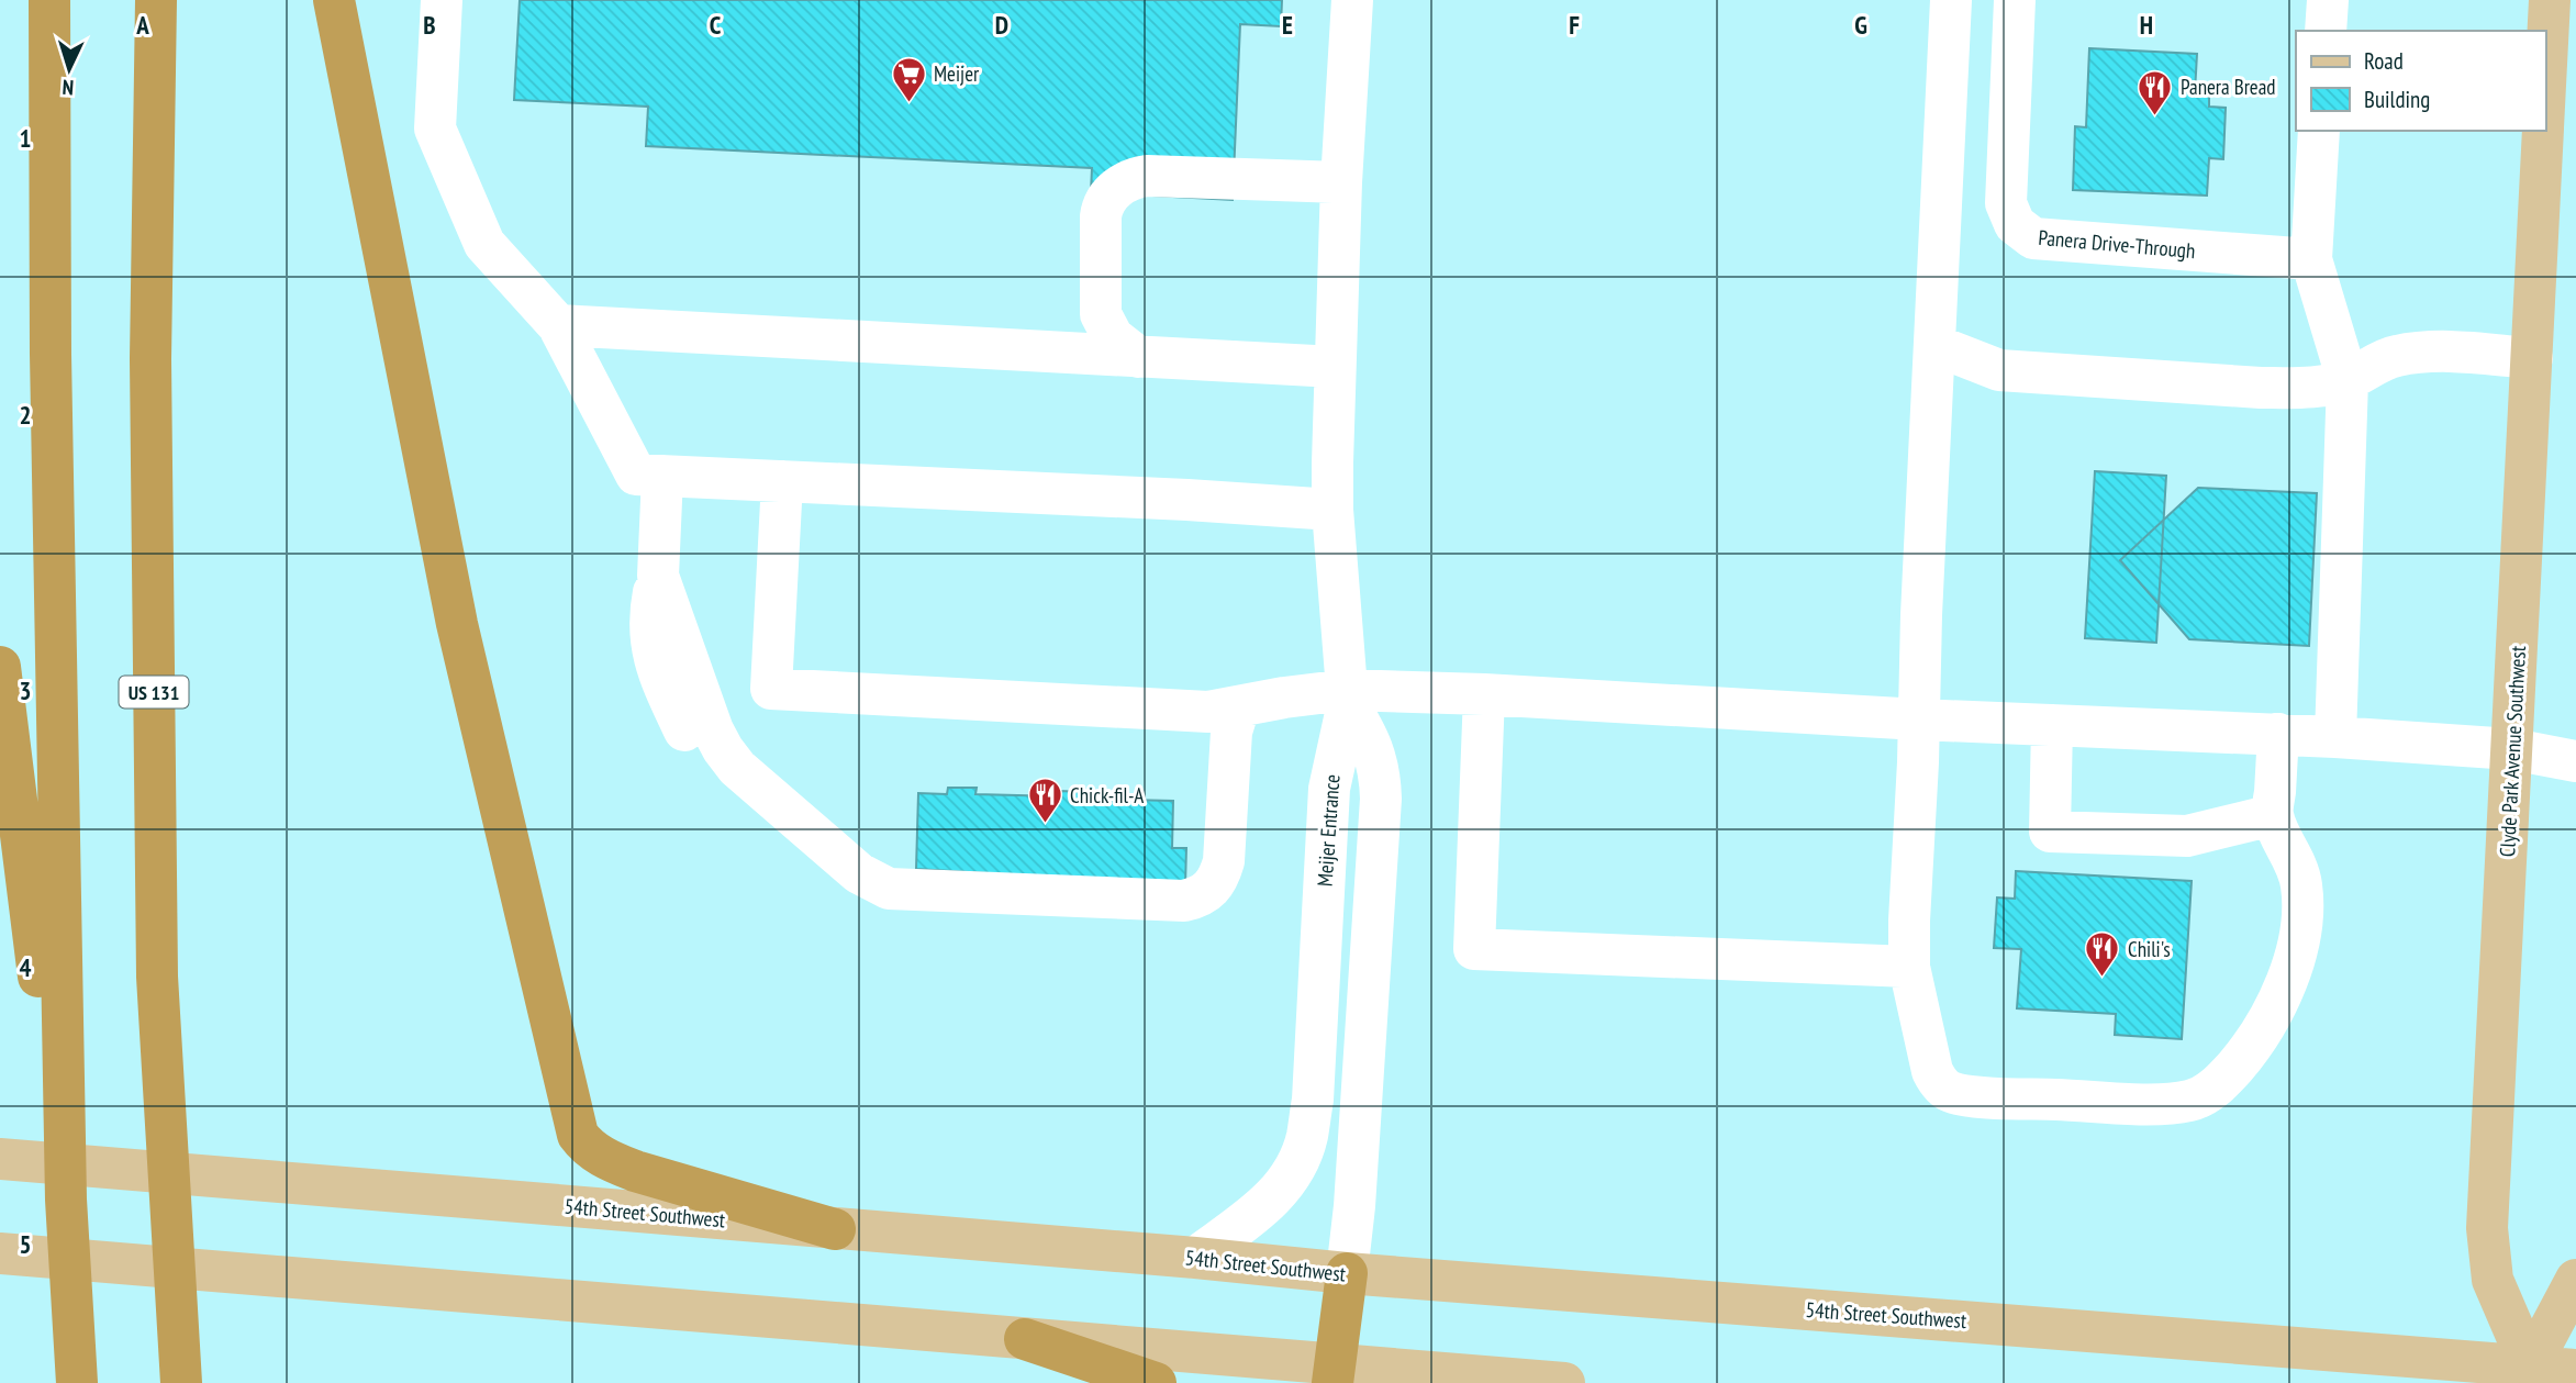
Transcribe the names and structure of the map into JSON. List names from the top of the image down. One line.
{"streets":{"highway":["US 131"],"main road":["Clyde Park Avenue Southwest","54th Street Southwest"],"lane":["Panera Drive-Through","Meijer Entrance"]},"crossings":[["Clyde Park Avenue Southwest","54th Street Southwest"],["Meijer Entrance","54th Street Southwest"]],"places":{"supermarket":["Meijer"],"restaurant":["Panera Bread","Chick-fil-A","Chili's"]},"legend":["Road","Building"],"north":"bottom","grid":{"columns":["A","B","C","D","E","F","G","H"],"rows":["1","2","3","4","5"]}}
